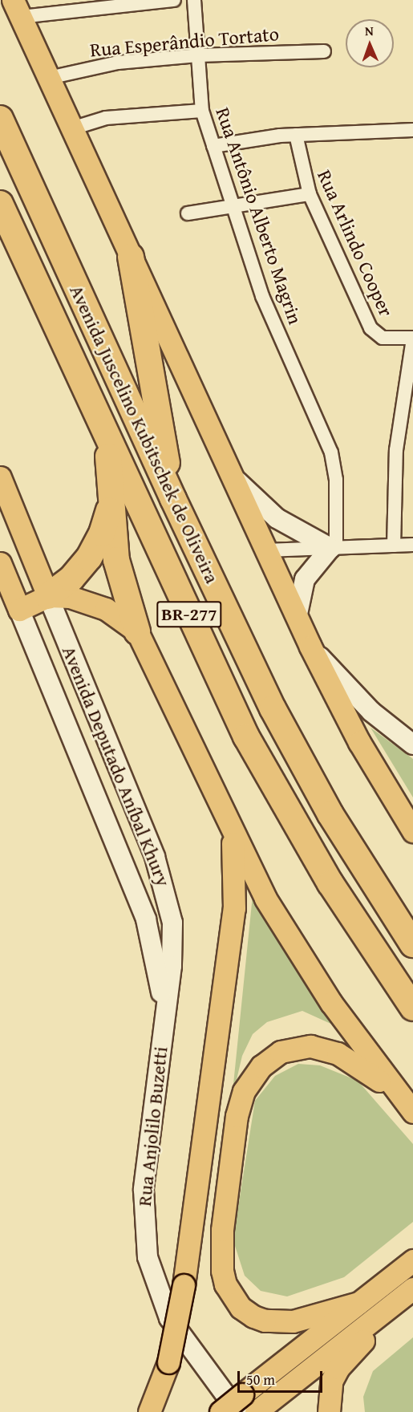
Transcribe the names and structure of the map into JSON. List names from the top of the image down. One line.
{"streets":{"highway":["Avenida Juscelino Kubitschek de Oliveira","BR-277"],"main road":["Avenida Deputado Aníbal Khury","Rua Anjolilo Buzetti"],"street":["Rua Esperândio Tortato","Rua Antônio Alberto Magrin","Rua Arlindo Cooper"]},"crossings":[["Rua Esperândio Tortato","Rua Antônio Alberto Magrin"],["Avenida Deputado Aníbal Khury","Rua Anjolilo Buzetti"]],"scale_bar":"50 m","north":"top"}
